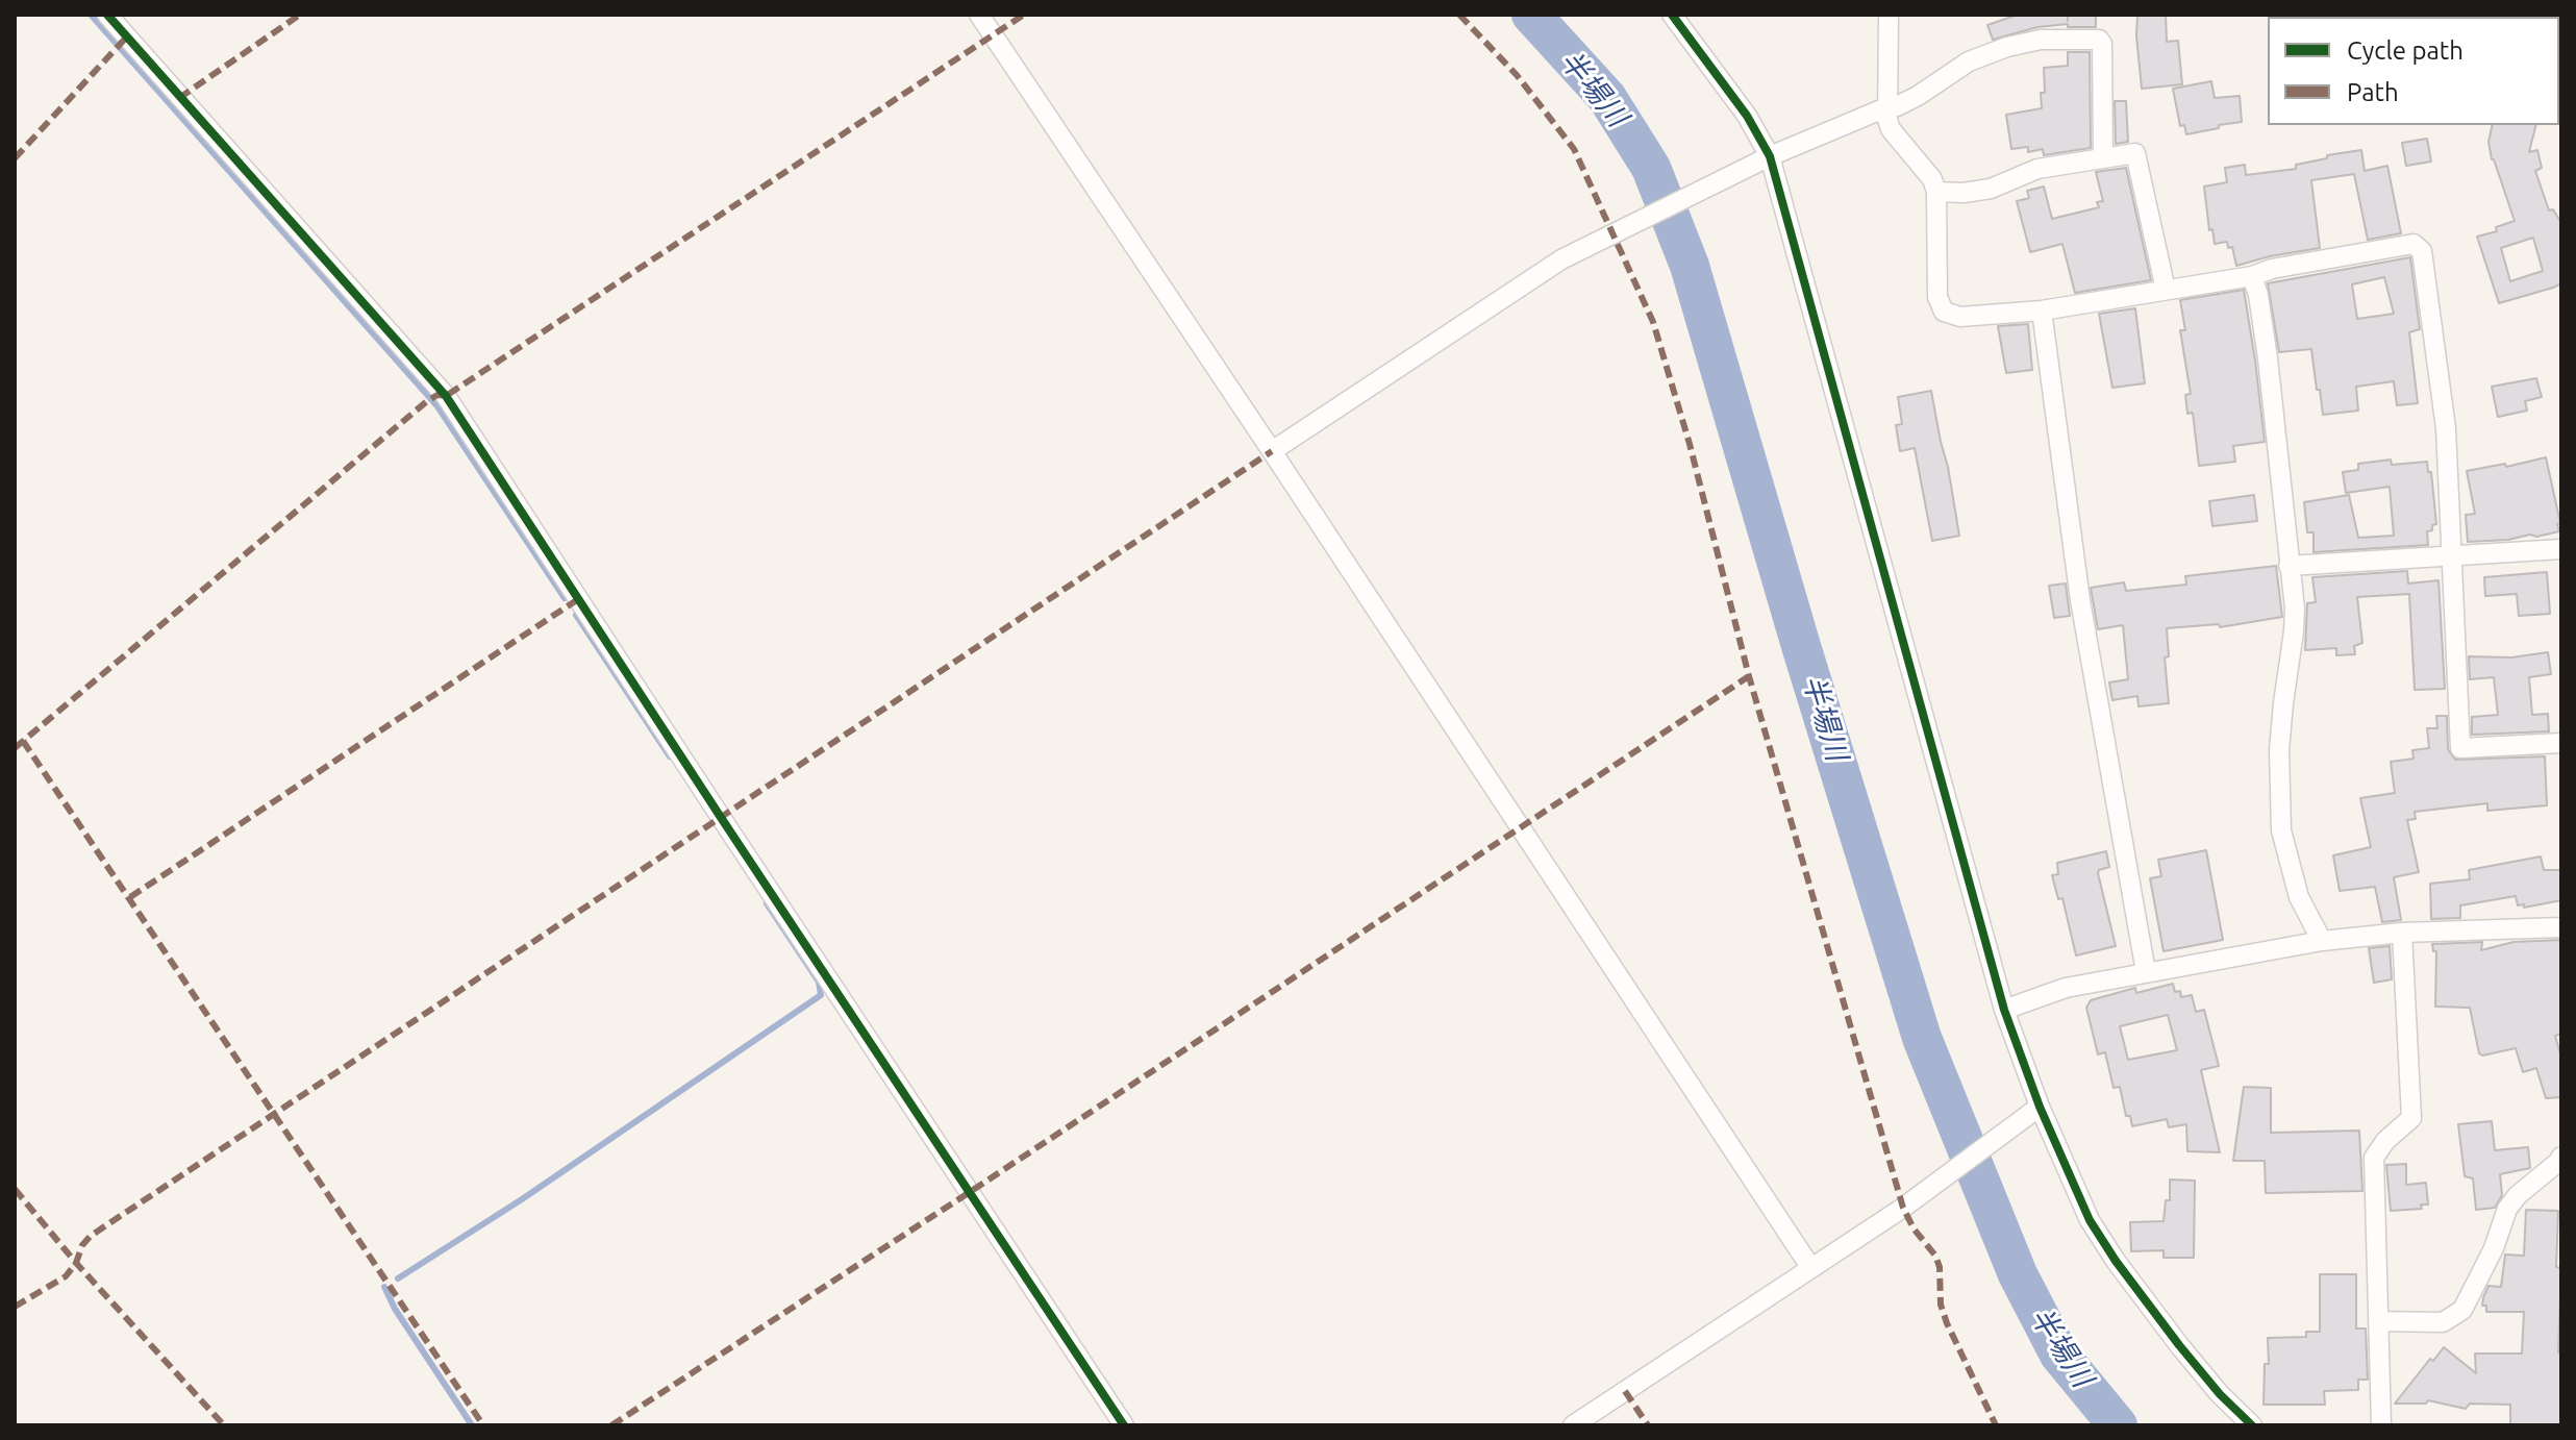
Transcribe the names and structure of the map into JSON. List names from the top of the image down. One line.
{"water":["半場川"],"legend":["Cycle path","Path"]}
